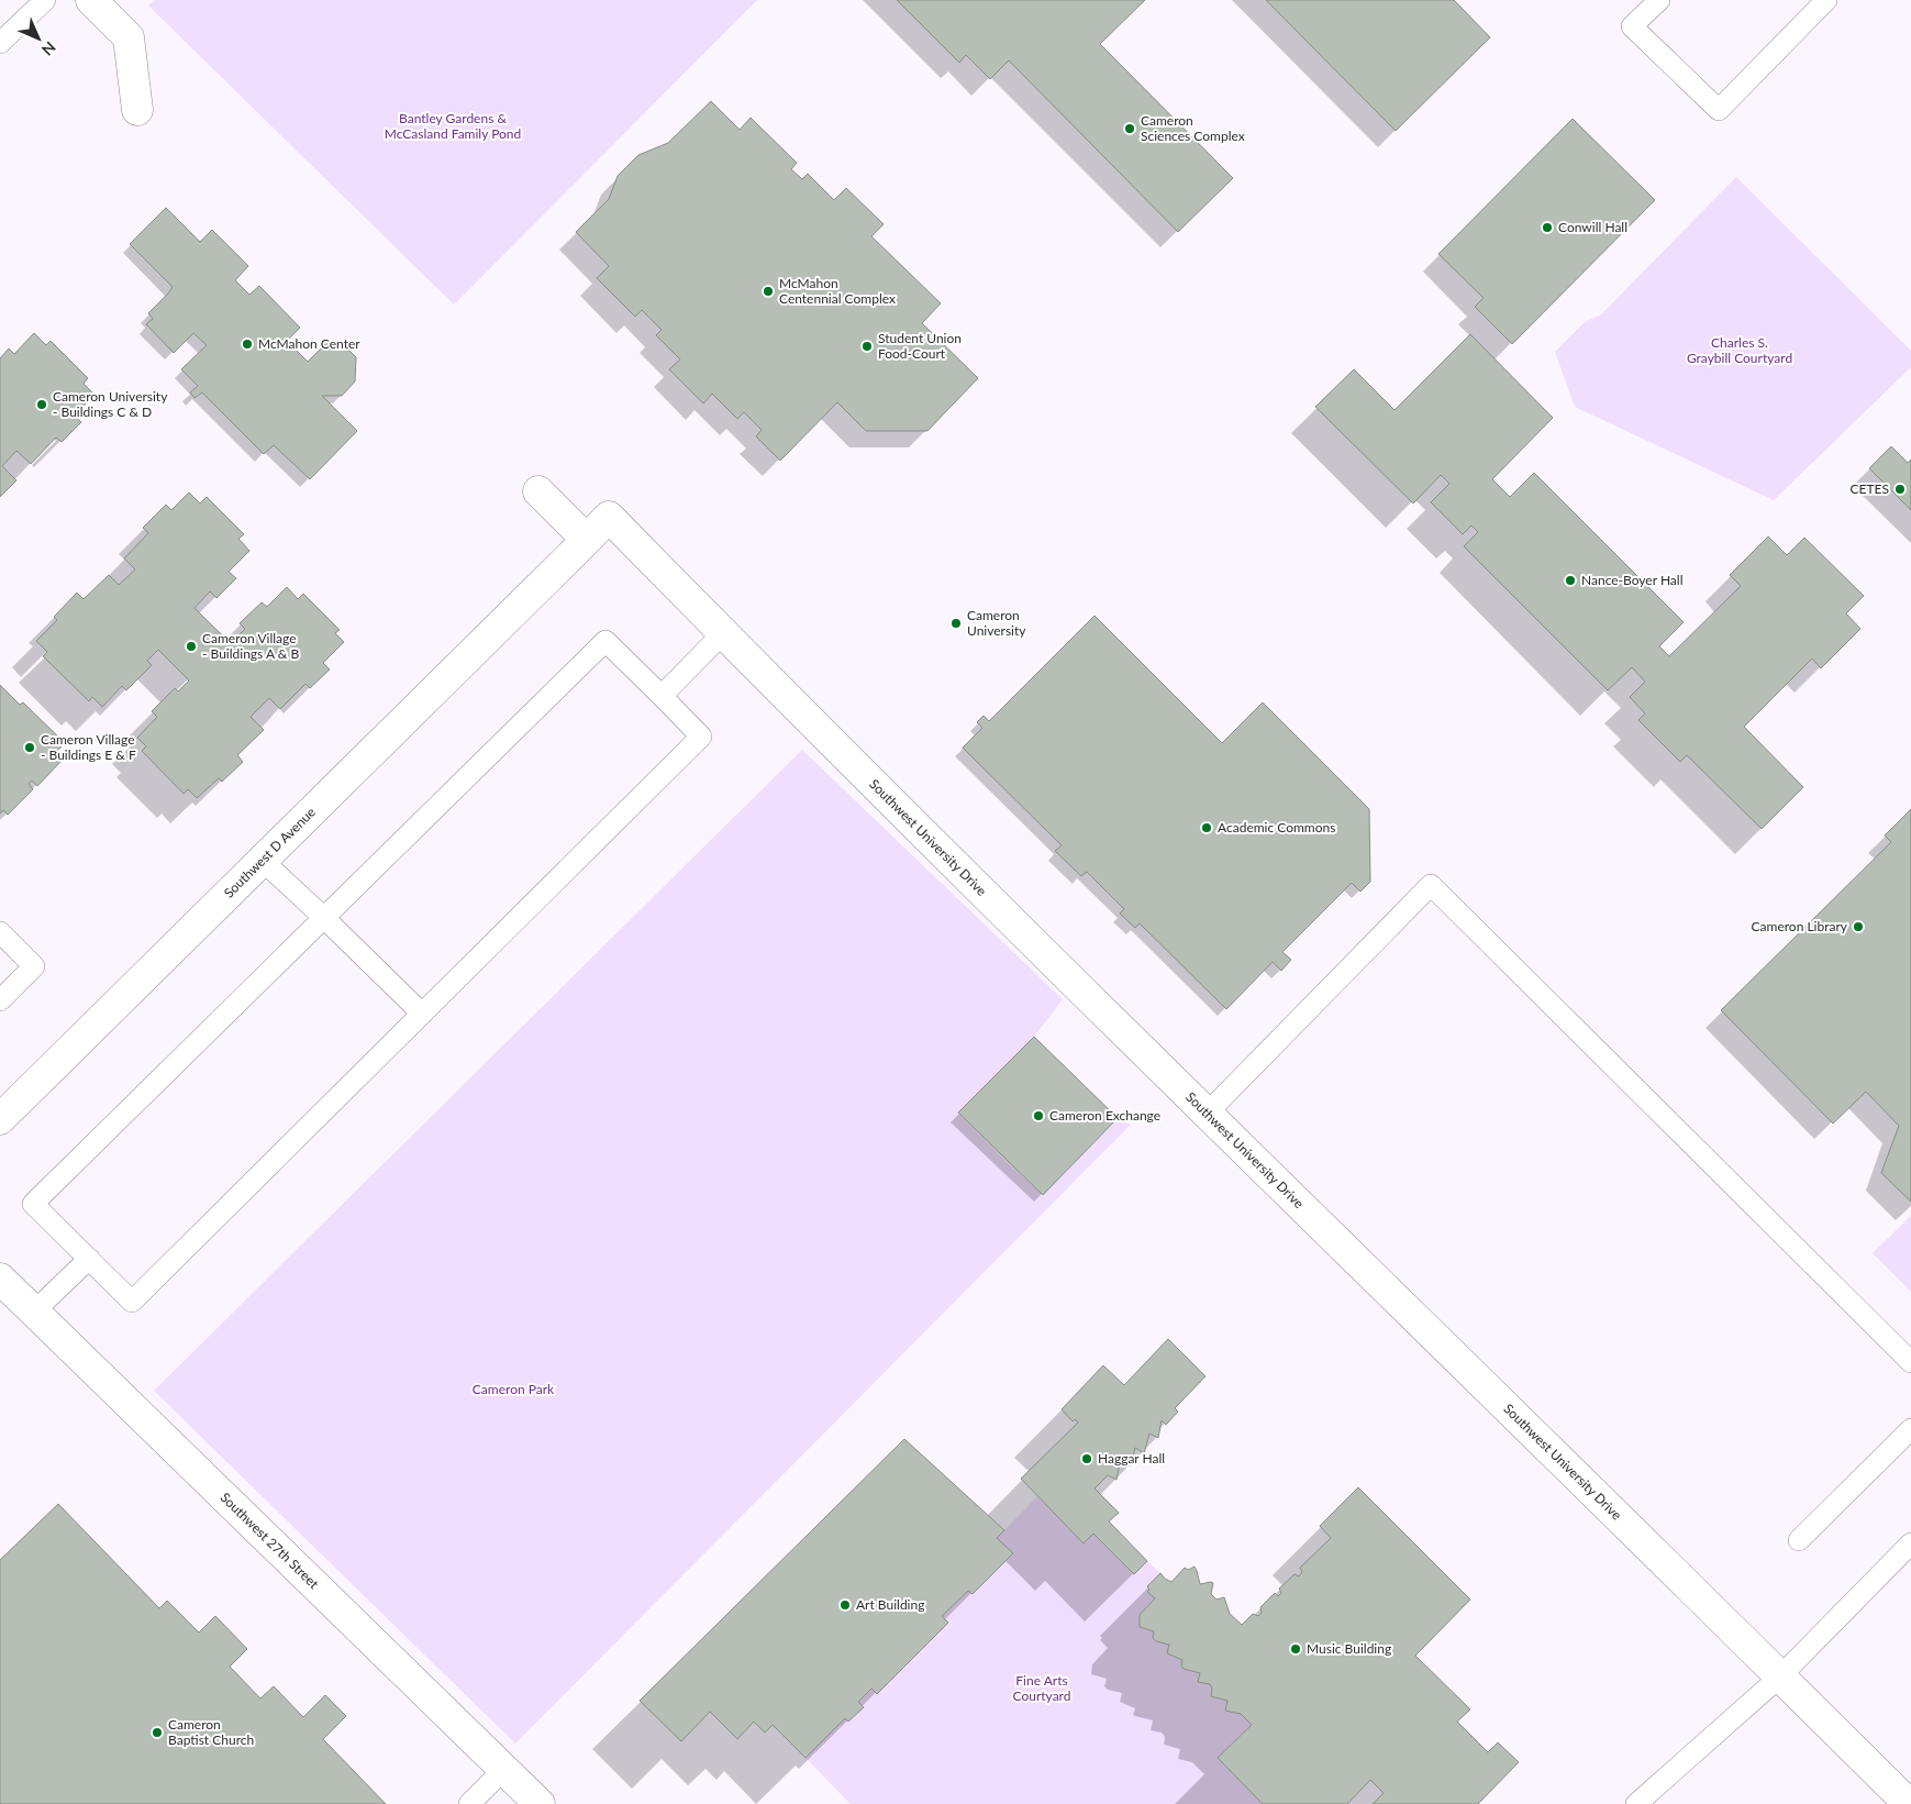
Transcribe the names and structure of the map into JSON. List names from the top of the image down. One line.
{"streets":{"street":["Southwest University Drive","Southwest D Avenue","Southwest 27th Street"]},"crossings":[["Southwest University Drive","Southwest D Avenue"]],"parks":["Bantley Gardens & McCasland Family Pond","Charles S. Graybill Courtyard","Cameron Park","Fine Arts Courtyard"],"places":["Cameron Sciences Complex","Conwill Hall","McMahon Centennial Complex","McMahon Center","Student Union Food-Court","Cameron University - Buildings C & D","CETES","Nance-Boyer Hall","Cameron University","Cameron Village - Buildings A & B","Cameron Village - Buildings E & F","Academic Commons","Cameron Library","Cameron Exchange","Haggar Hall","Art Building","Music Building","Cameron Baptist Church"],"north":"bottom right"}
